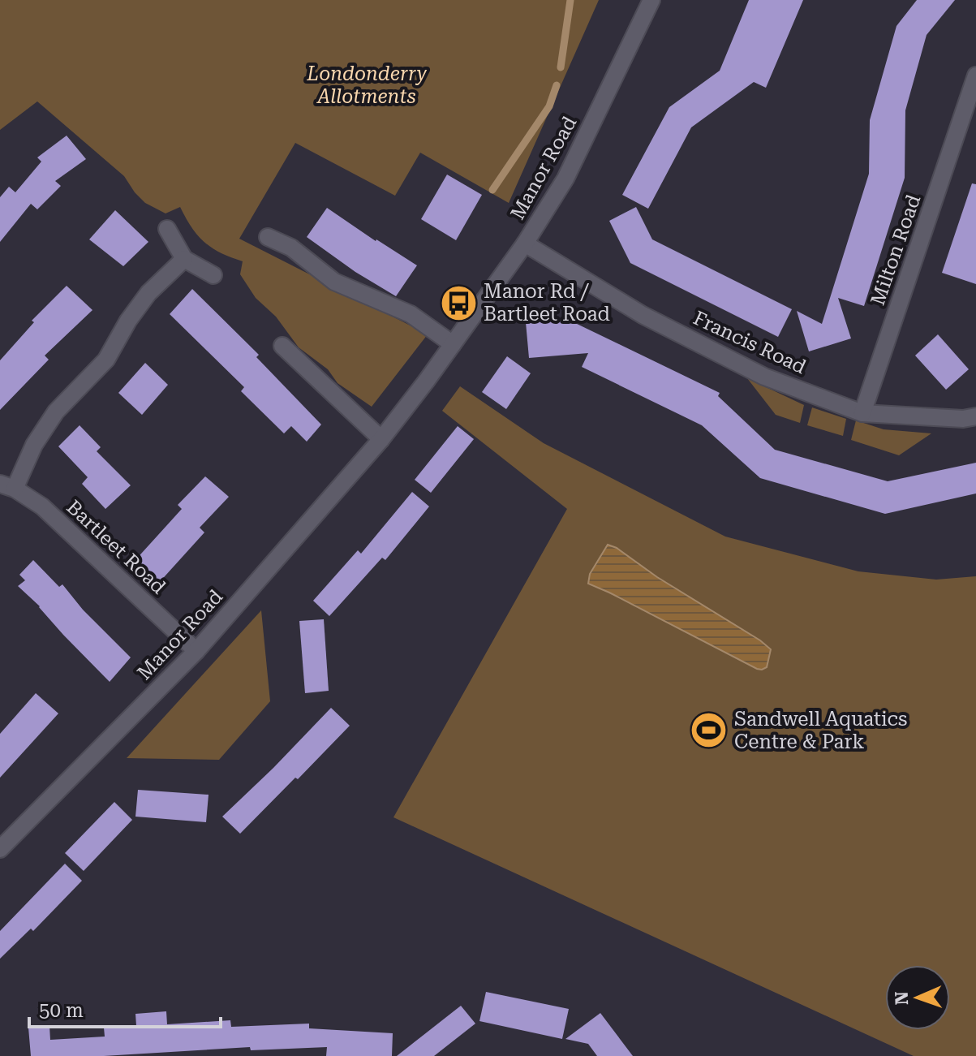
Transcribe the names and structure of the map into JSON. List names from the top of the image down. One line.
{"streets":{"street":["Manor Road","Milton Road","Francis Road","Bartleet Road"]},"crossings":[["Manor Road","Francis Road"],["Manor Road","Bartleet Road"],["Milton Road","Francis Road"]],"parks":["Londonderry Allotments"],"places":{"bus stop":["Manor Rd / Bartleet Road"],"sports":["Sandwell Aquatics Centre & Park"]},"scale_bar":"50 m","north":"left"}
